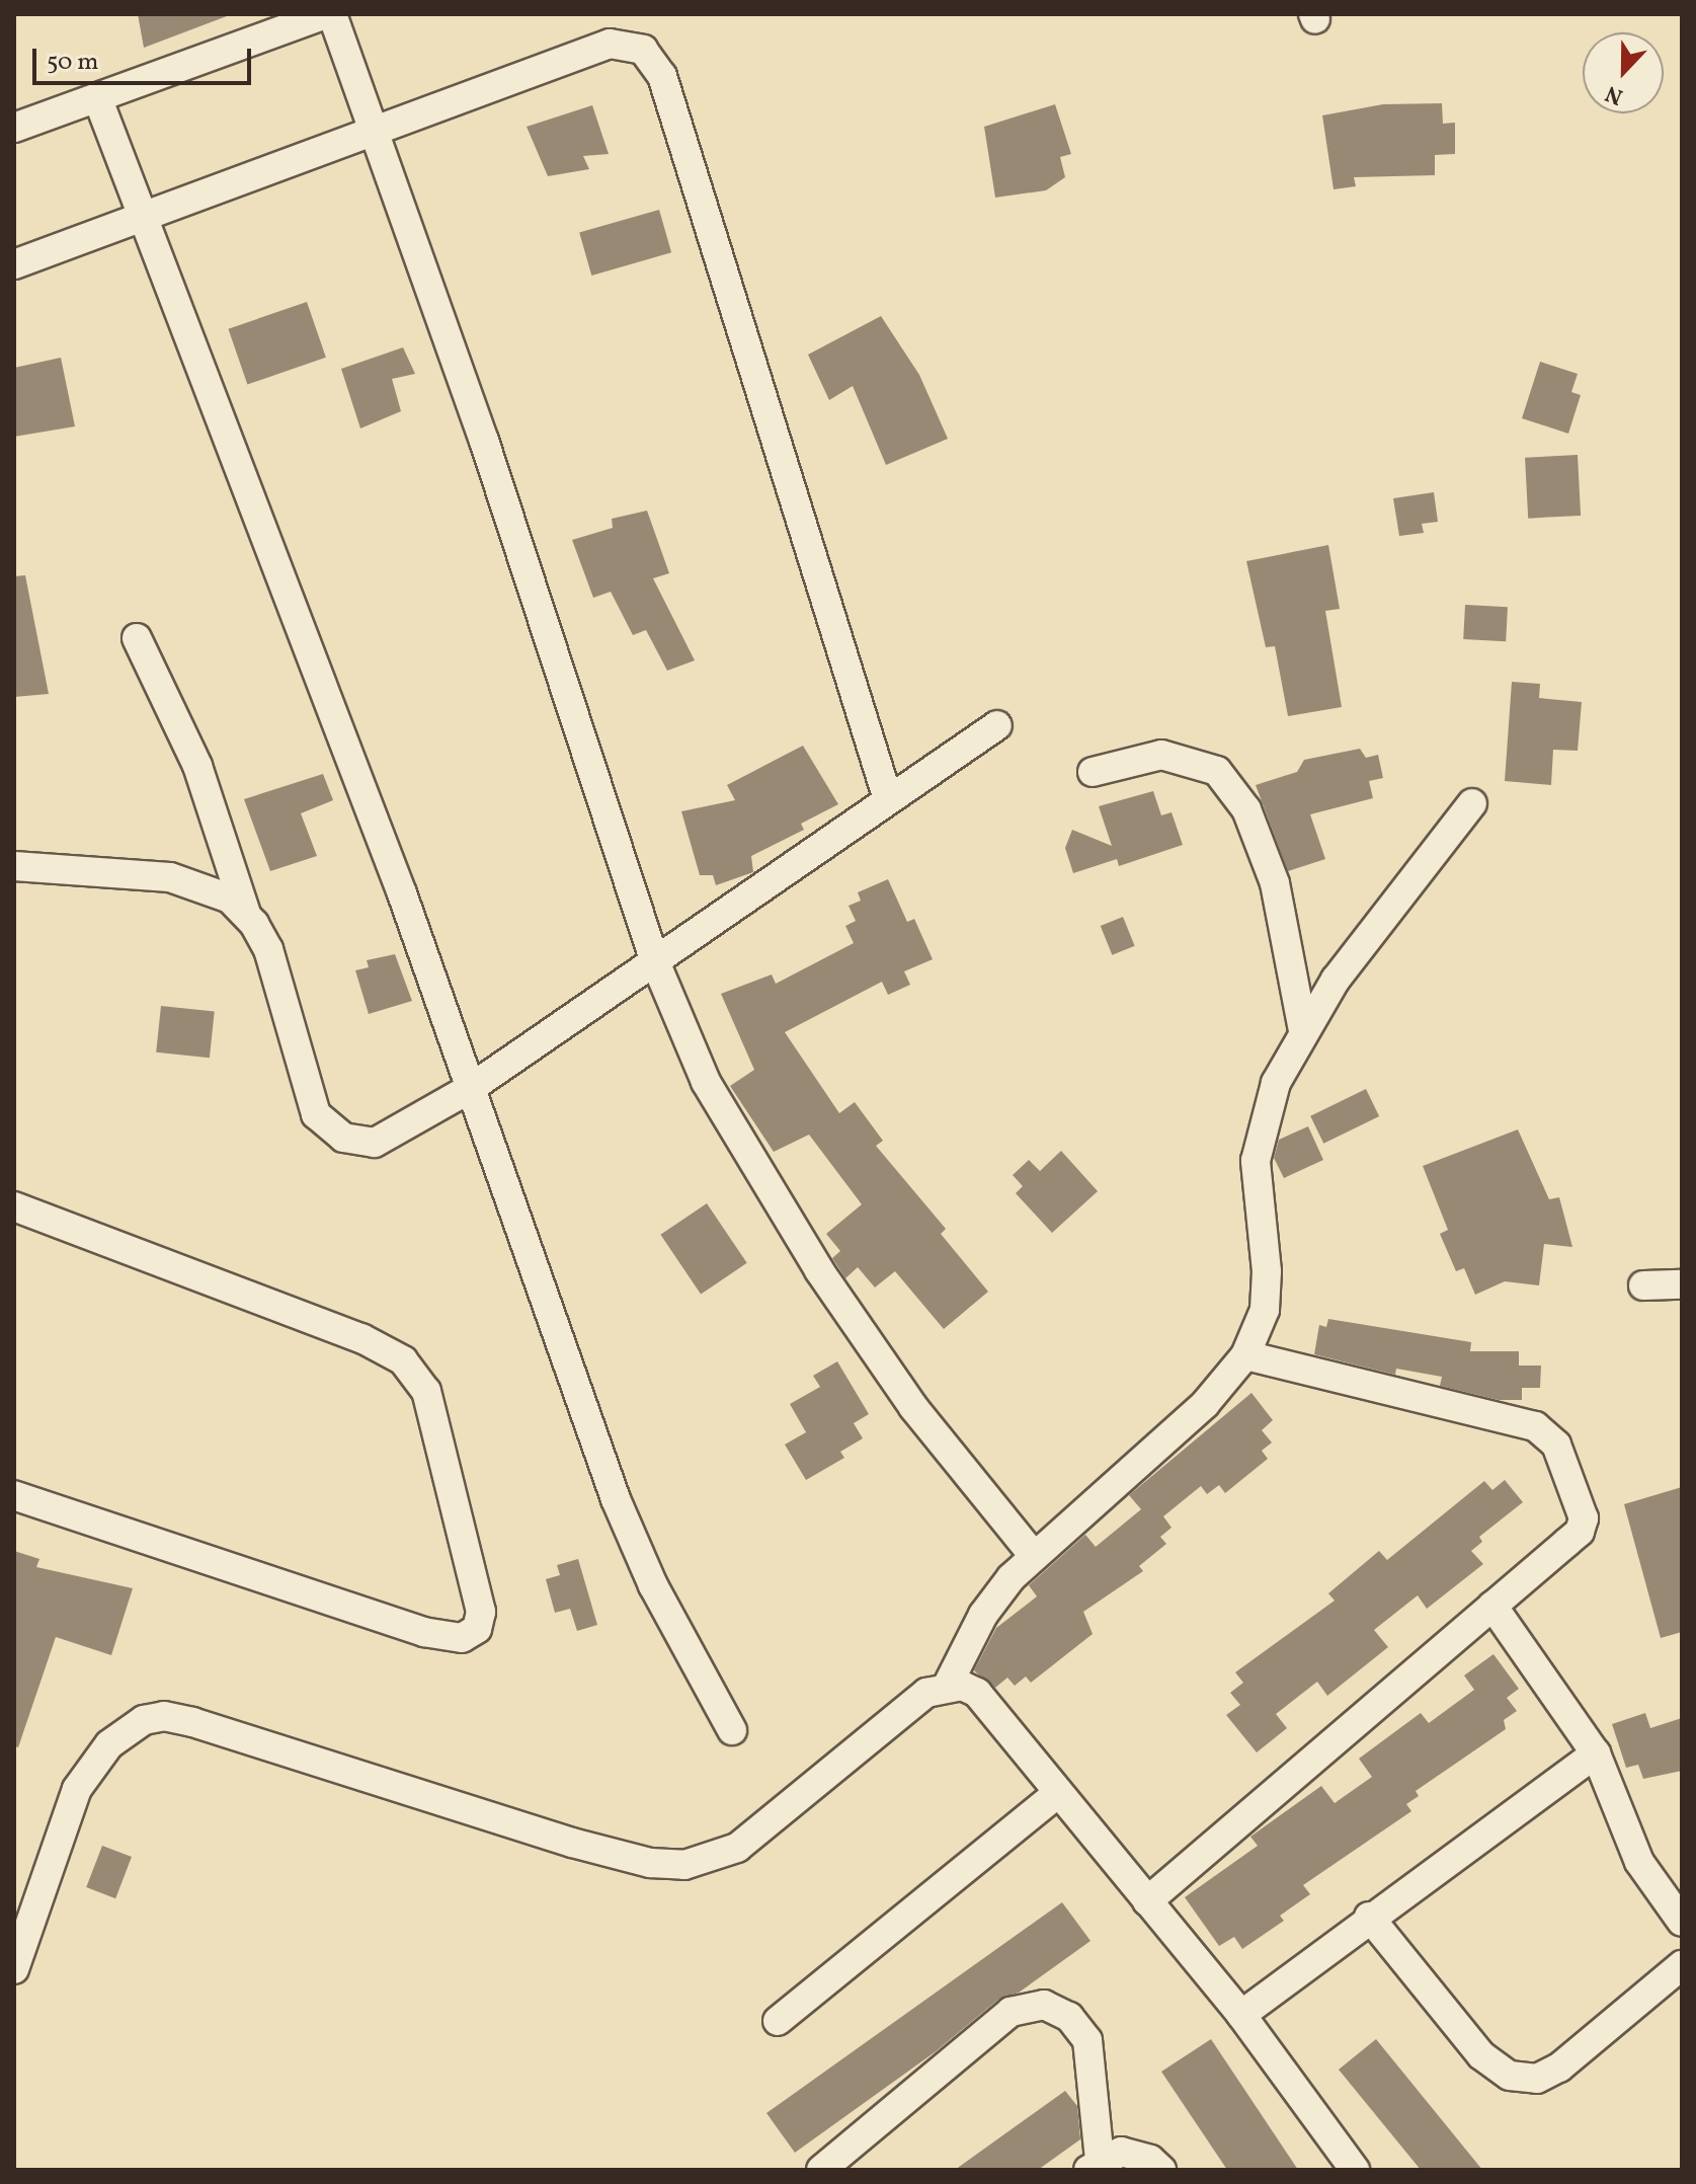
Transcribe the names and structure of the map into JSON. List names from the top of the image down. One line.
{"scale_bar":"50 m","north":"bottom"}
